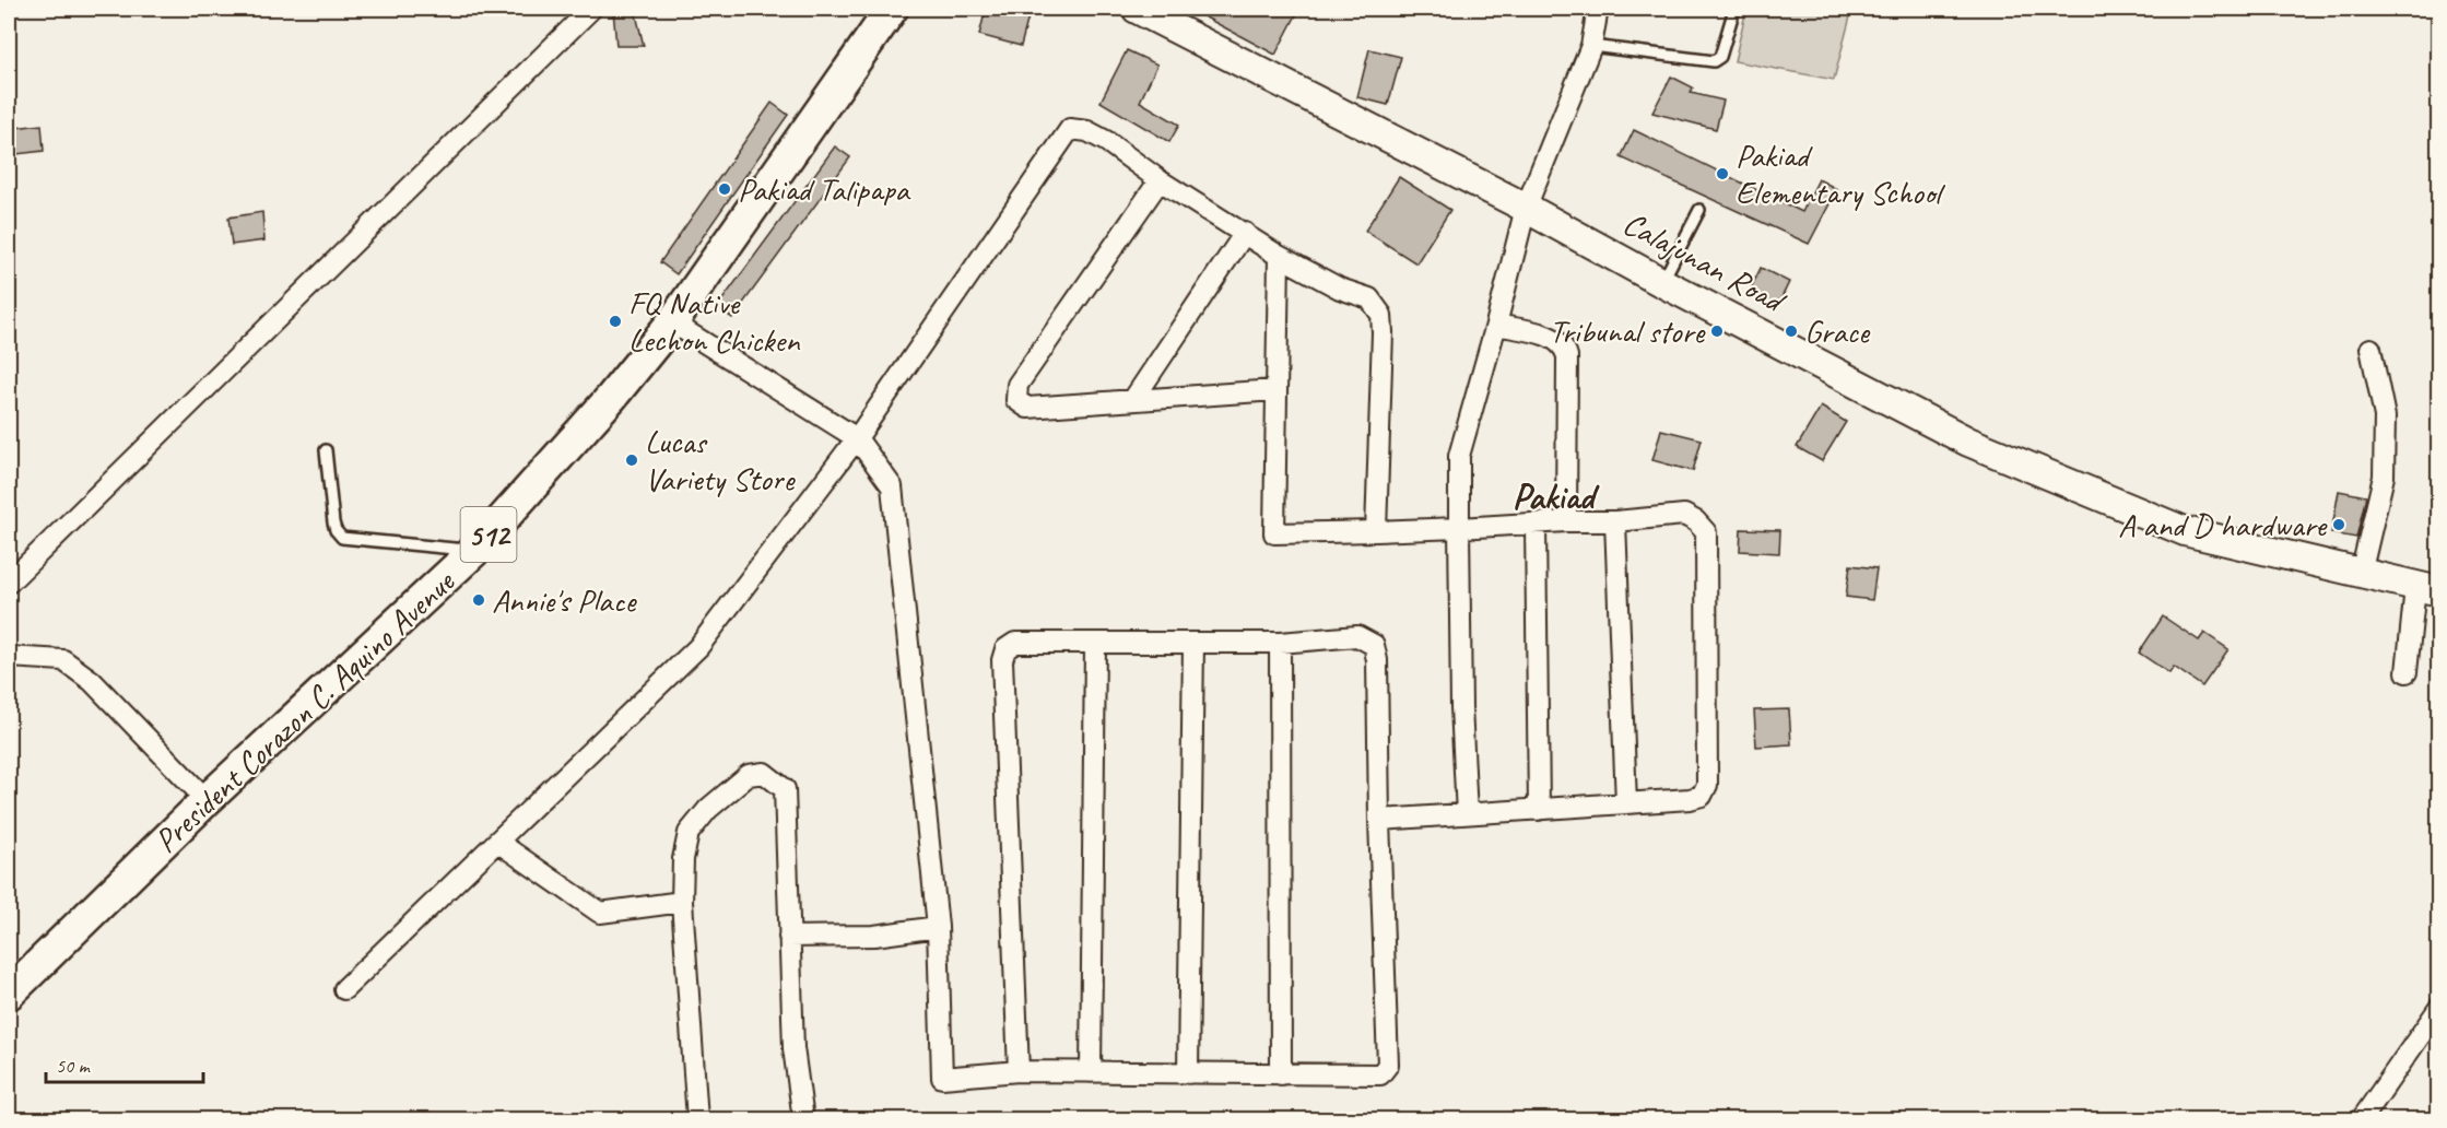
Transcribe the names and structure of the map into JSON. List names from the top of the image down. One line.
{"streets":{"main road":["Calajunan Road","512","President Corazon C. Aquino Avenue"]},"districts":["Pakiad"],"places":["Pakiad Elementary School","Pakiad Talipapa","FQ Native Lechon Chicken","Tribunal store","Grace","Lucas Variety Store","A and D hardware","Annie's Place"],"scale_bar":"50 m"}
